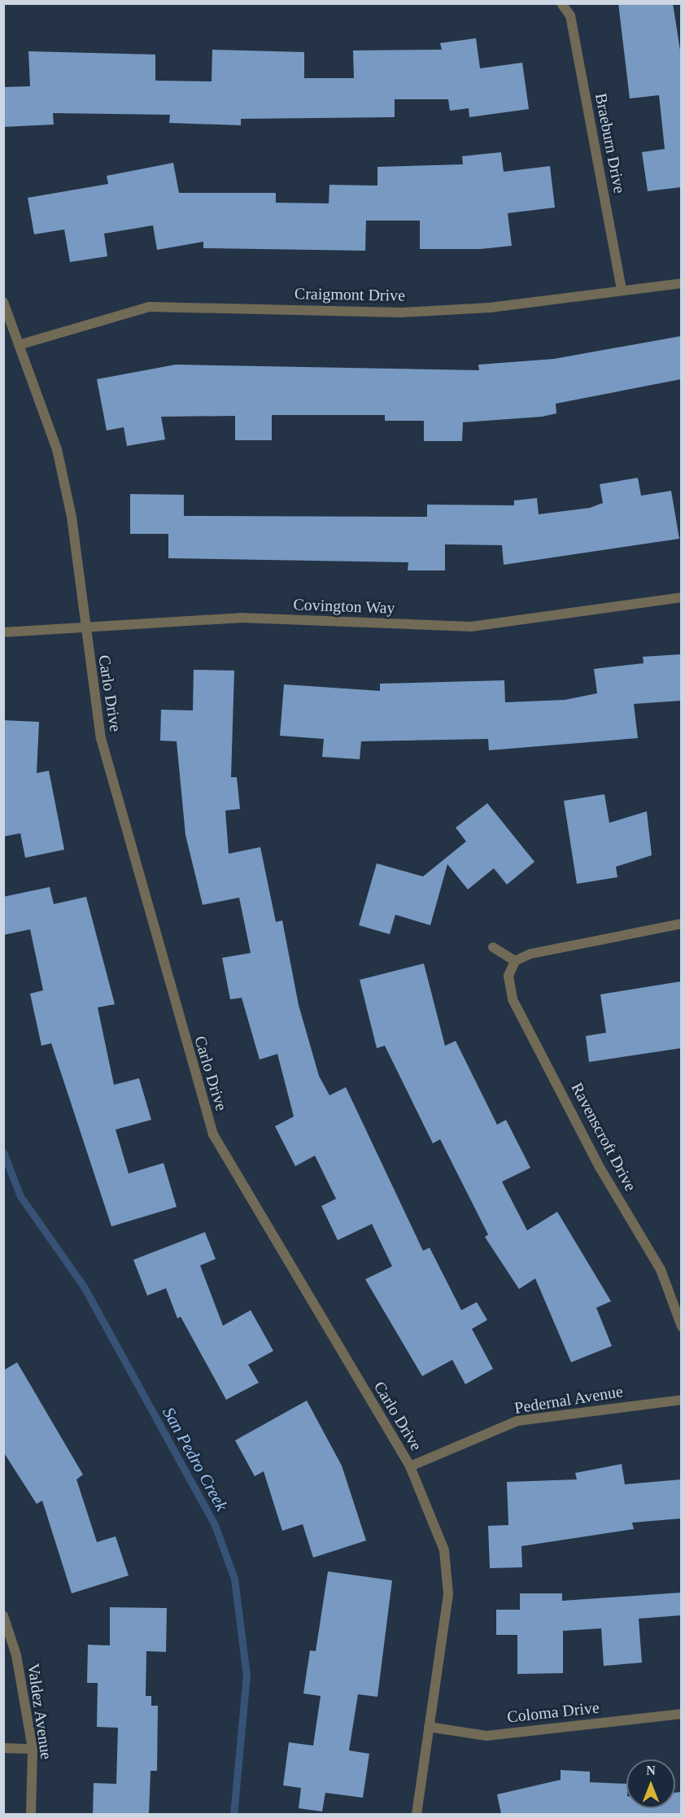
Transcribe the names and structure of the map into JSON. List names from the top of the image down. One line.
{"streets":{"street":["Braeburn Drive","Craigmont Drive","Covington Way","Carlo Drive","Ravenscroft Drive","Pedernal Avenue","Valdez Avenue","Coloma Drive"]},"crossings":[["Braeburn Drive","Craigmont Drive"],["Craigmont Drive","Carlo Drive"],["Covington Way","Carlo Drive"],["Carlo Drive","Pedernal Avenue"],["Carlo Drive","Coloma Drive"]],"water":["San Pedro Creek"],"north":"top"}
